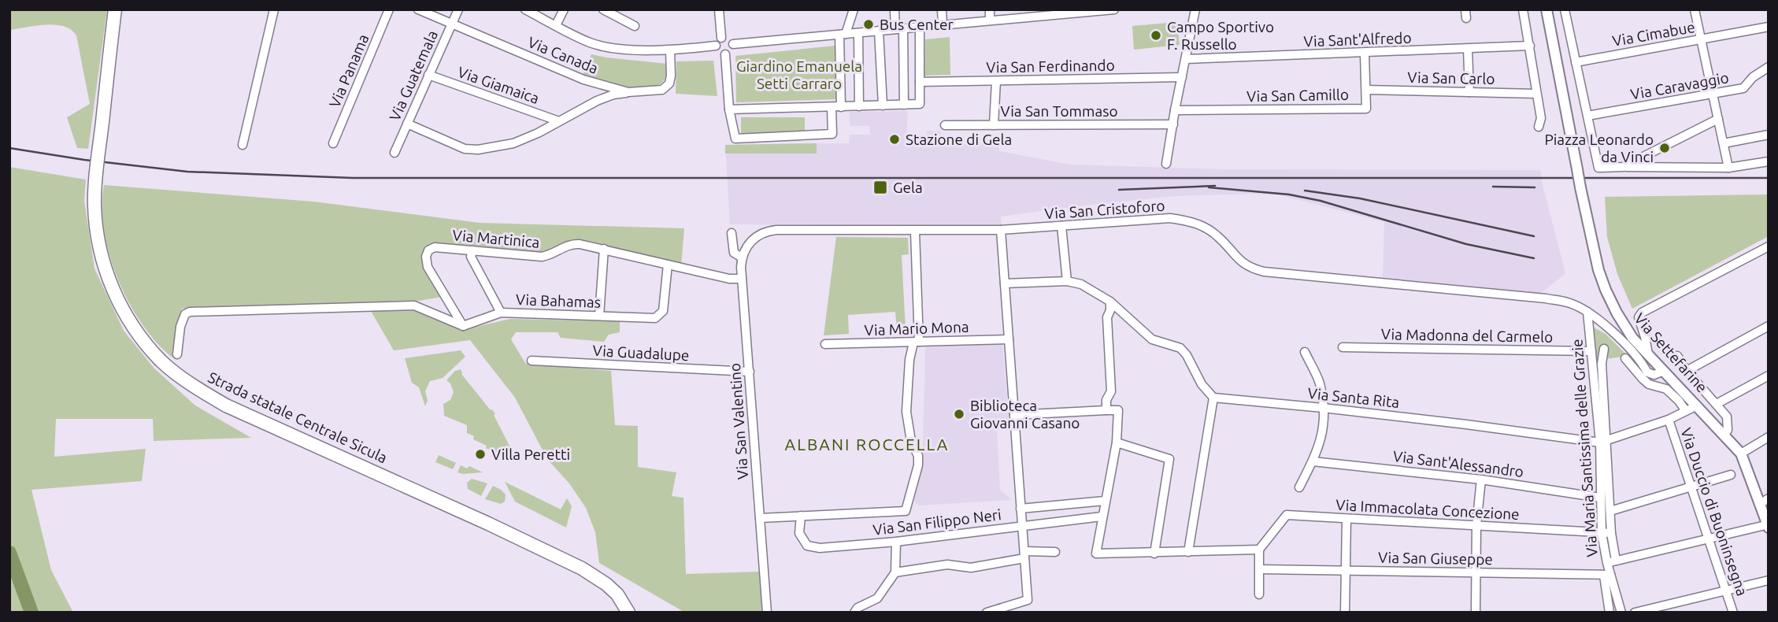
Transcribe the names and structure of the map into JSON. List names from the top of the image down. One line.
{"streets":{"main road":["Strada statale Centrale Sicula"],"street":["Via Cimabue","Via Sant'Alfredo","Via Canada","Via San Ferdinando","Via Panama","Via Guatemala","Via San Carlo","Via Giamaica","Via Caravaggio","Via San Camillo","Via San Tommaso","Via San Cristoforo","Via Martinica","Via Bahamas","Via Mario Mona","Via Madonna del Carmelo","Via Guadalupe","Via Settefarine","Via Santa Rita","Via San Valentino","Via Maria Santissima delle Grazie","Via Sant'Alessandro","Via Immacolata Concezione","Via Duccio di Buoninsegna","Via San Filippo Neri","Via San Giuseppe"]},"crossings":[["Via Sant'Alfredo","Via San Camillo"],["Via Canada","Via Guatemala"],["Via Guatemala","Via Giamaica"],["Via San Carlo","Via San Camillo"],["Via San Cristoforo","Via Settefarine"],["Via San Cristoforo","Via San Valentino"],["Via San Cristoforo","Via Maria Santissima delle Grazie"],["Via Martinica","Via Bahamas"],["Via Martinica","Via San Valentino"],["Via Madonna del Carmelo","Via Maria Santissima delle Grazie"],["Via Guadalupe","Via San Valentino"],["Via Santa Rita","Via Maria Santissima delle Grazie"],["Via Maria Santissima delle Grazie","Via Sant'Alessandro"],["Via Maria Santissima delle Grazie","Via Immacolata Concezione"],["Via Maria Santissima delle Grazie","Via San Giuseppe"]],"districts":["ALBANI ROCCELLA"],"parks":["Giardino Emanuela Setti Carraro"],"places":{"other":["Bus Center","Campo Sportivo F. Russello","Stazione di Gela","Piazza Leonardo da Vinci","Biblioteca Giovanni Casano","Villa Peretti"],"transit":["Gela"]}}
